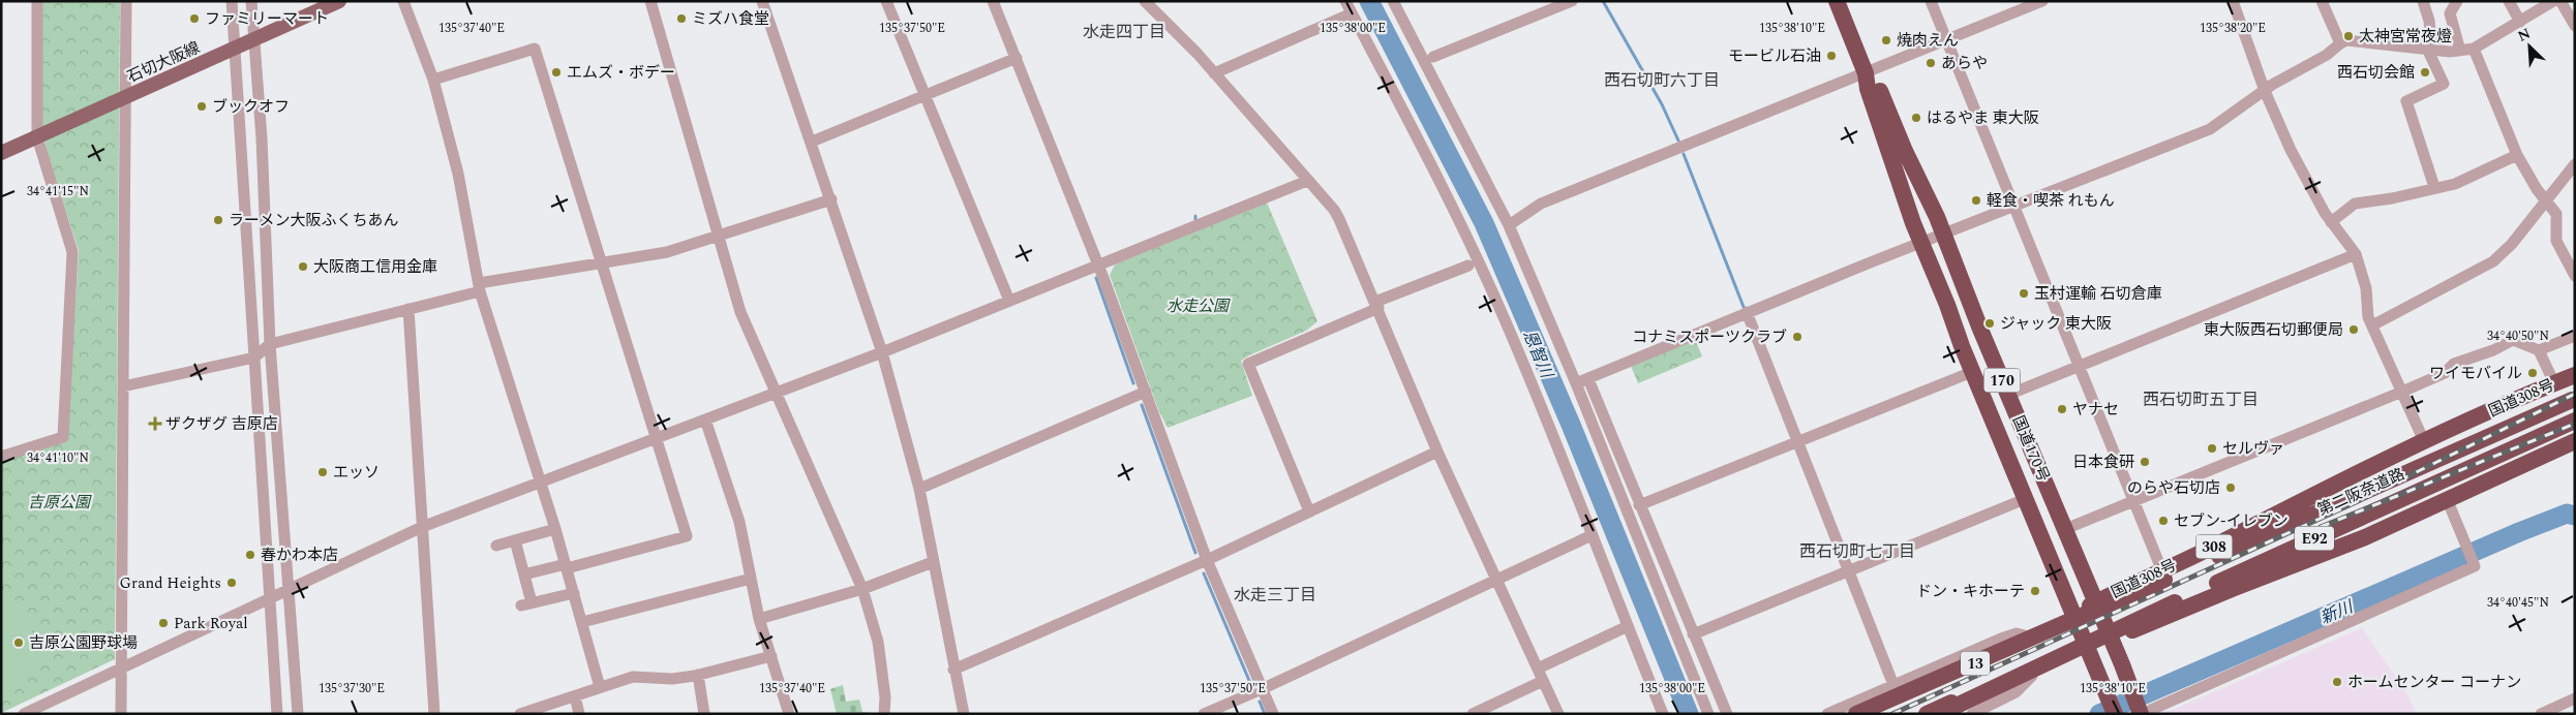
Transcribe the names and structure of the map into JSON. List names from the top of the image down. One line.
{"streets":{"highway":["170","国道308号","国道170号","第二阪奈道路","E92","308","13"],"main road":["石切大阪線"]},"crossings":[["国道308号","国道170号"],["国道308号","第二阪奈道路"],["国道308号","13"],["国道170号","第二阪奈道路"],["国道170号","13"],["第二阪奈道路","13"]],"districts":["水走四丁目","西石切町六丁目","西石切町五丁目","西石切町七丁目","水走三丁目"],"water":["恩智川","新川"],"parks":["水走公園","吉原公園"],"places":{"other":["ファミリーマート","ミズハ食堂","太神宮常夜燈","焼肉えん","モービル石油","あらや","エムズ・ボデー","西石切会館","ブックオフ","はるやま 東大阪","軽食・喫茶 れもん","ラーメン大阪ふくちあん","大阪商工信用金庫","玉村運輸 石切倉庫","ジャック 東大阪","東大阪西石切郵便局","コナミスポーツクラブ","ワイモバイル","ヤナセ","セルヴァ","日本食研","エッソ","のらや石切店","セブン-イレブン","春かわ本店","Grand Heights","ドン・キホーテ","Park Royal","吉原公園野球場","ホームセンター コーナン"],"health":["ザクザグ 吉原店"]},"north":"top left","coordinates":["135°37'40\"E","135°37'50\"E","135°38'00\"E","135°38'10\"E","135°38'20\"E","34°41'15\"N","34°40'50\"N","34°41'10\"N","34°40'45\"N","135°37'30\"E"]}
